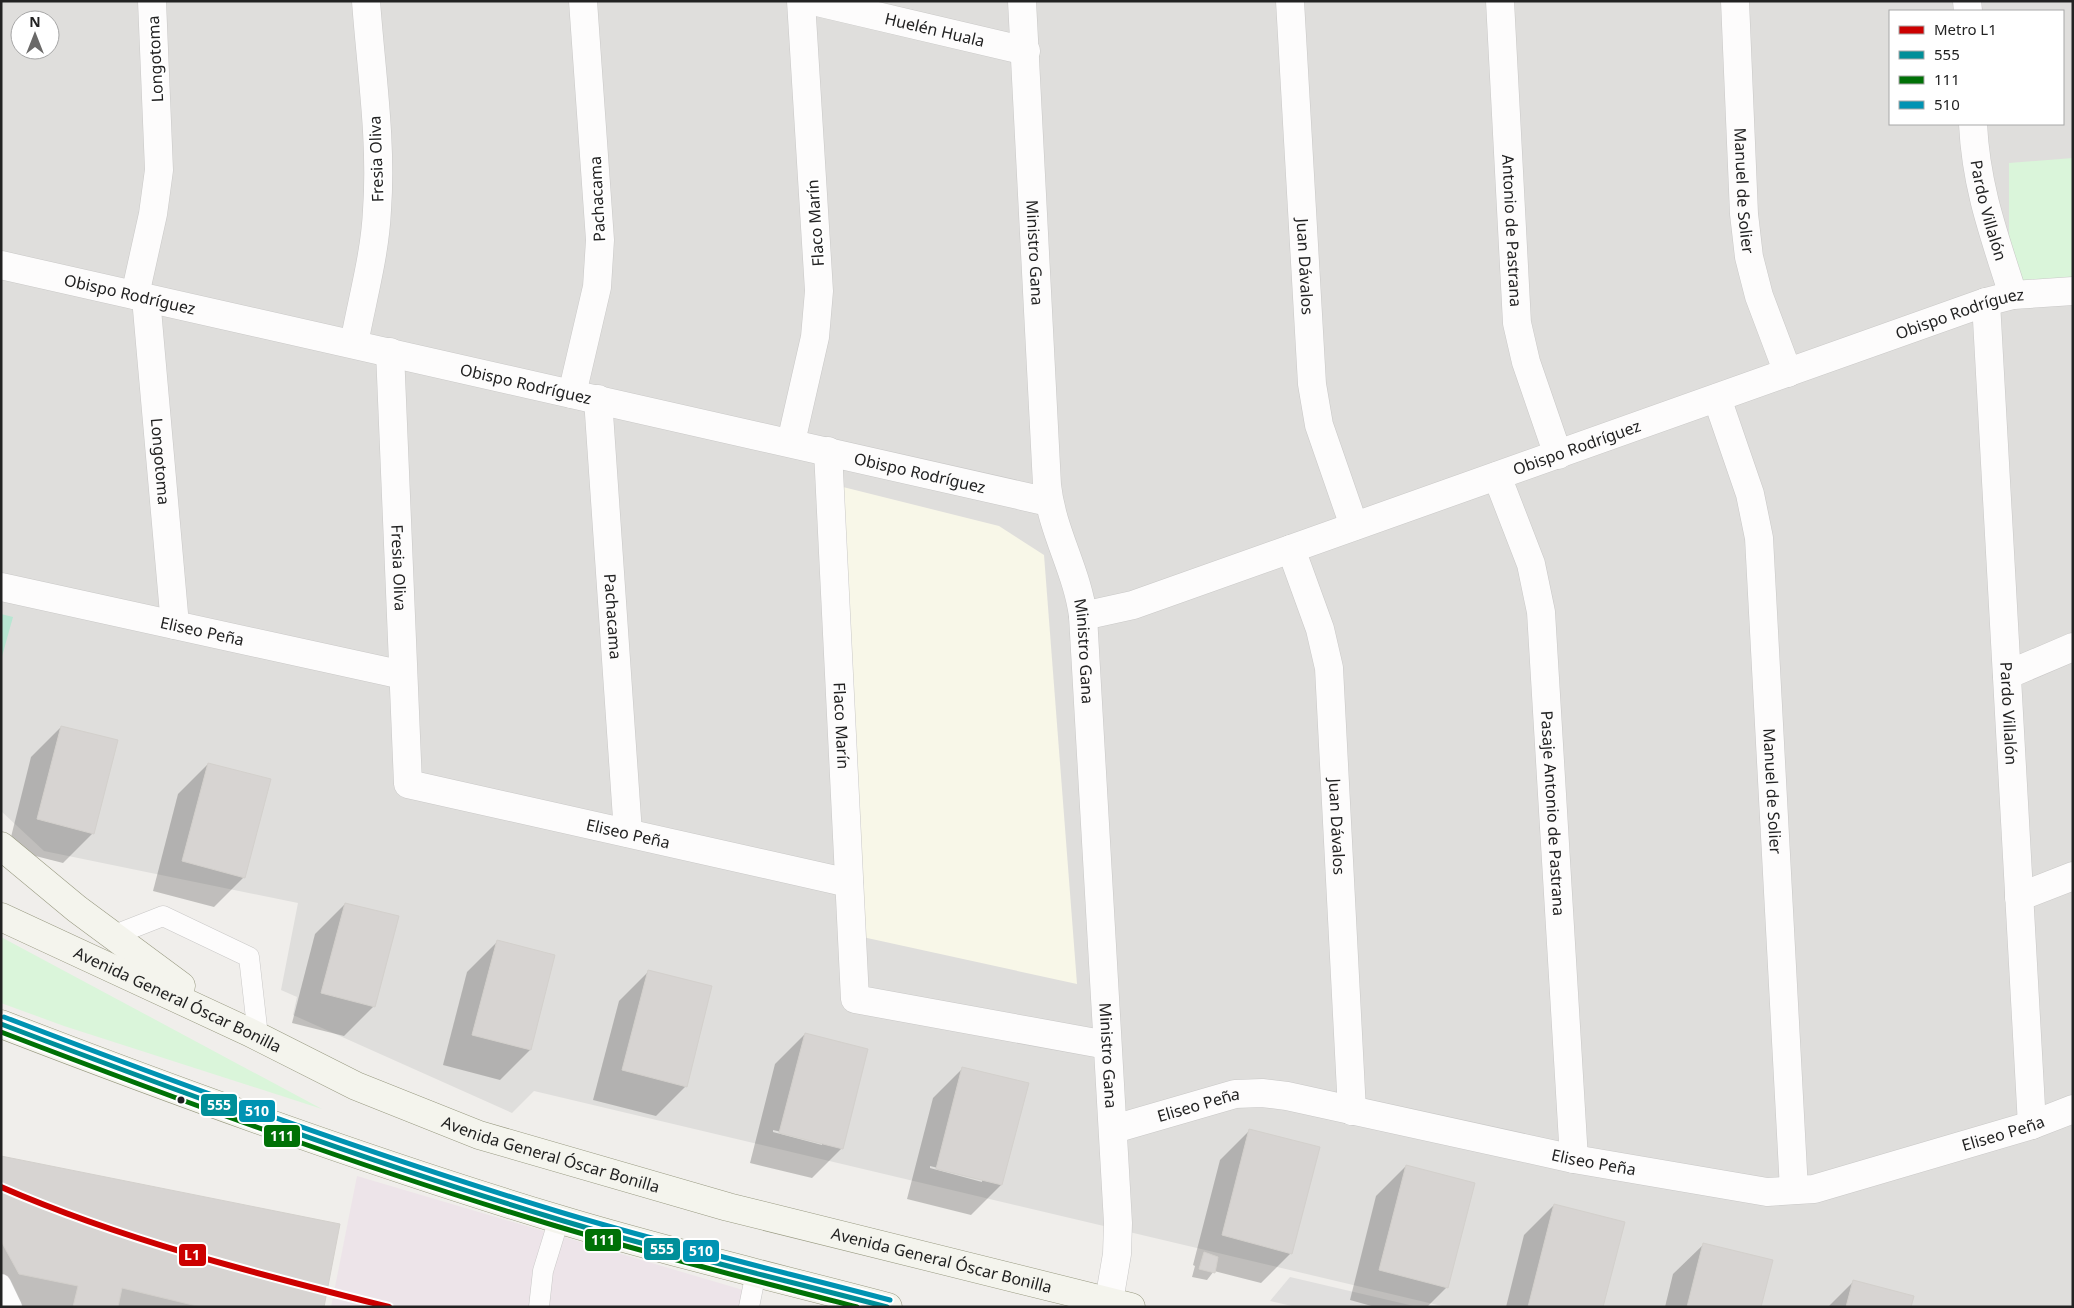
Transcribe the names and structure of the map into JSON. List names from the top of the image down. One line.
{"streets":{"main road":["Avenida General Óscar Bonilla"],"street":["Huelén Huala","Longotoma","Fresia Oliva","Manuel de Solier","Pachacama","Pardo Villalón","Flaco Marín","Antonio de Pastrana","Ministro Gana","Juan Dávalos","Obispo Rodríguez","Eliseo Peña","Pasaje Antonio de Pastrana"]},"crossings":[["Huelén Huala","Ministro Gana"],["Longotoma","Obispo Rodríguez"],["Longotoma","Eliseo Peña"],["Fresia Oliva","Obispo Rodríguez"],["Fresia Oliva","Eliseo Peña"],["Manuel de Solier","Obispo Rodríguez"],["Manuel de Solier","Eliseo Peña"],["Pachacama","Obispo Rodríguez"],["Pachacama","Eliseo Peña"],["Pardo Villalón","Obispo Rodríguez"],["Pardo Villalón","Eliseo Peña"],["Flaco Marín","Ministro Gana"],["Flaco Marín","Obispo Rodríguez"],["Flaco Marín","Eliseo Peña"],["Antonio de Pastrana","Obispo Rodríguez"],["Ministro Gana","Obispo Rodríguez"],["Ministro Gana","Eliseo Peña"],["Ministro Gana","Avenida General Óscar Bonilla"],["Juan Dávalos","Obispo Rodríguez"],["Juan Dávalos","Eliseo Peña"],["Obispo Rodríguez","Pasaje Antonio de Pastrana"],["Eliseo Peña","Pasaje Antonio de Pastrana"]],"lines":["transit line 510","transit line 555","transit line 111","metro line L1"],"legend":["Metro L1","555","111","510"],"north":"top"}
